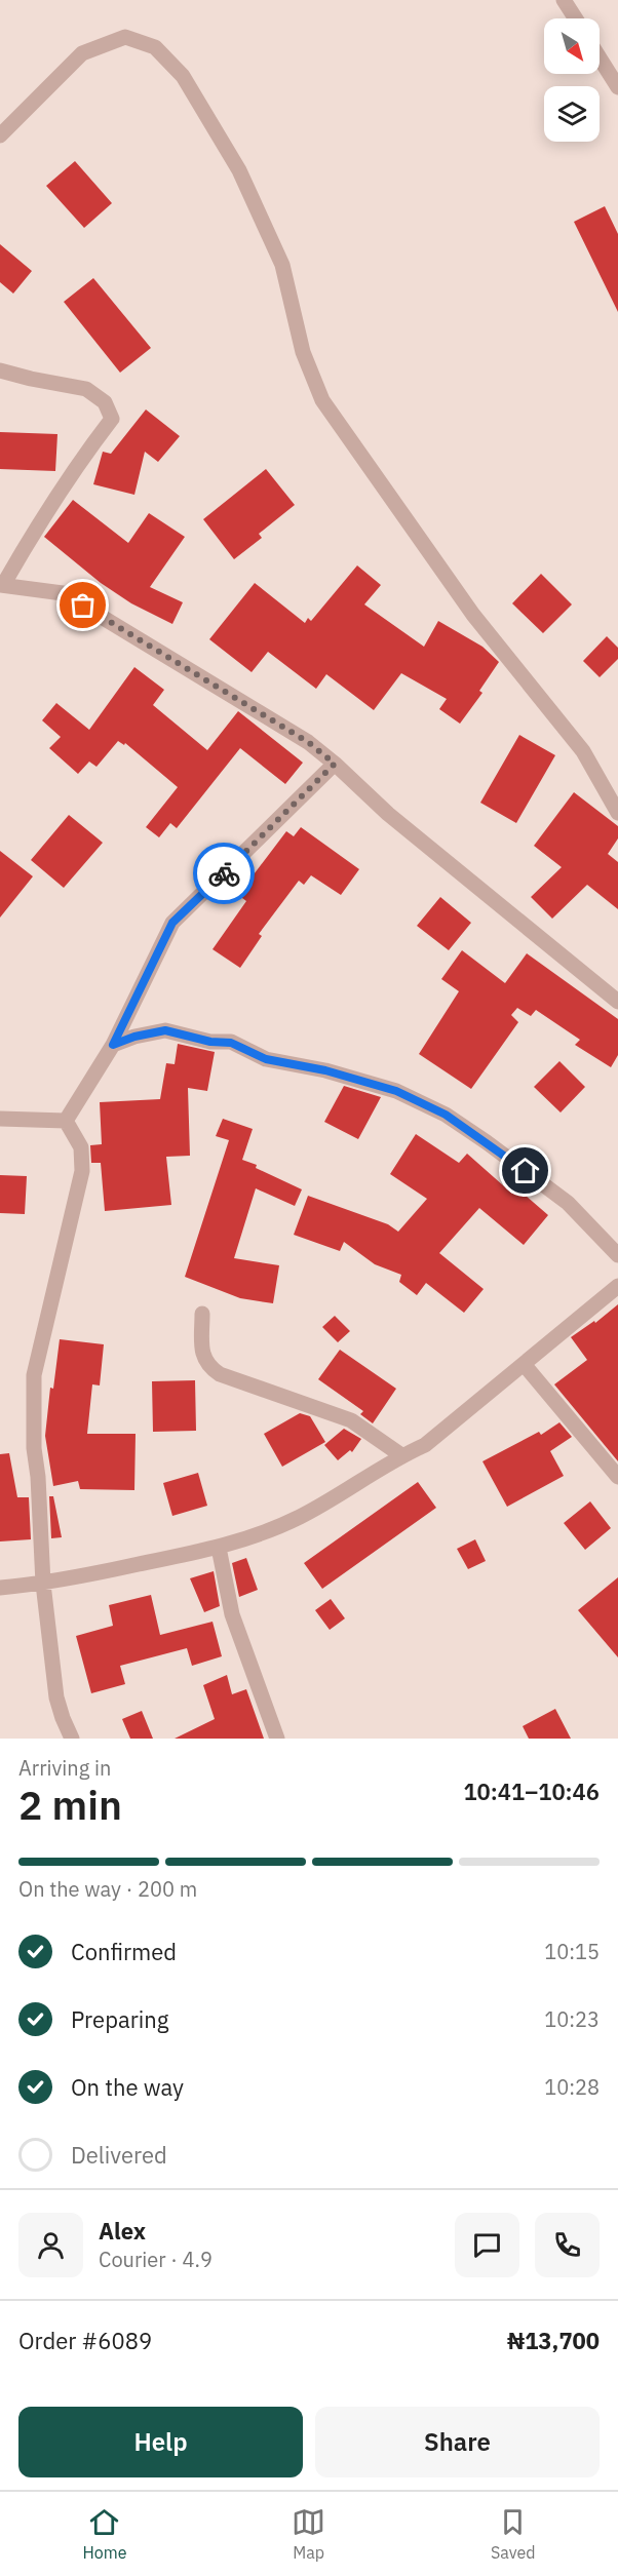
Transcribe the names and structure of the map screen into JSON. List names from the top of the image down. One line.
{"north":"bottom right","page":{"heading":["2 min","Arriving in","10:41–10:46"],"panel":["Alex","Courier · 4.9","Order #6089","₦13,700"],"bar":"On the way · 200 m","list":[["Confirmed","10:15"],["Preparing","10:23"],["On the way","10:28"],"Delivered"],"buttons":["Help","Share"],"tabs":["Home","Map","Saved"]}}
